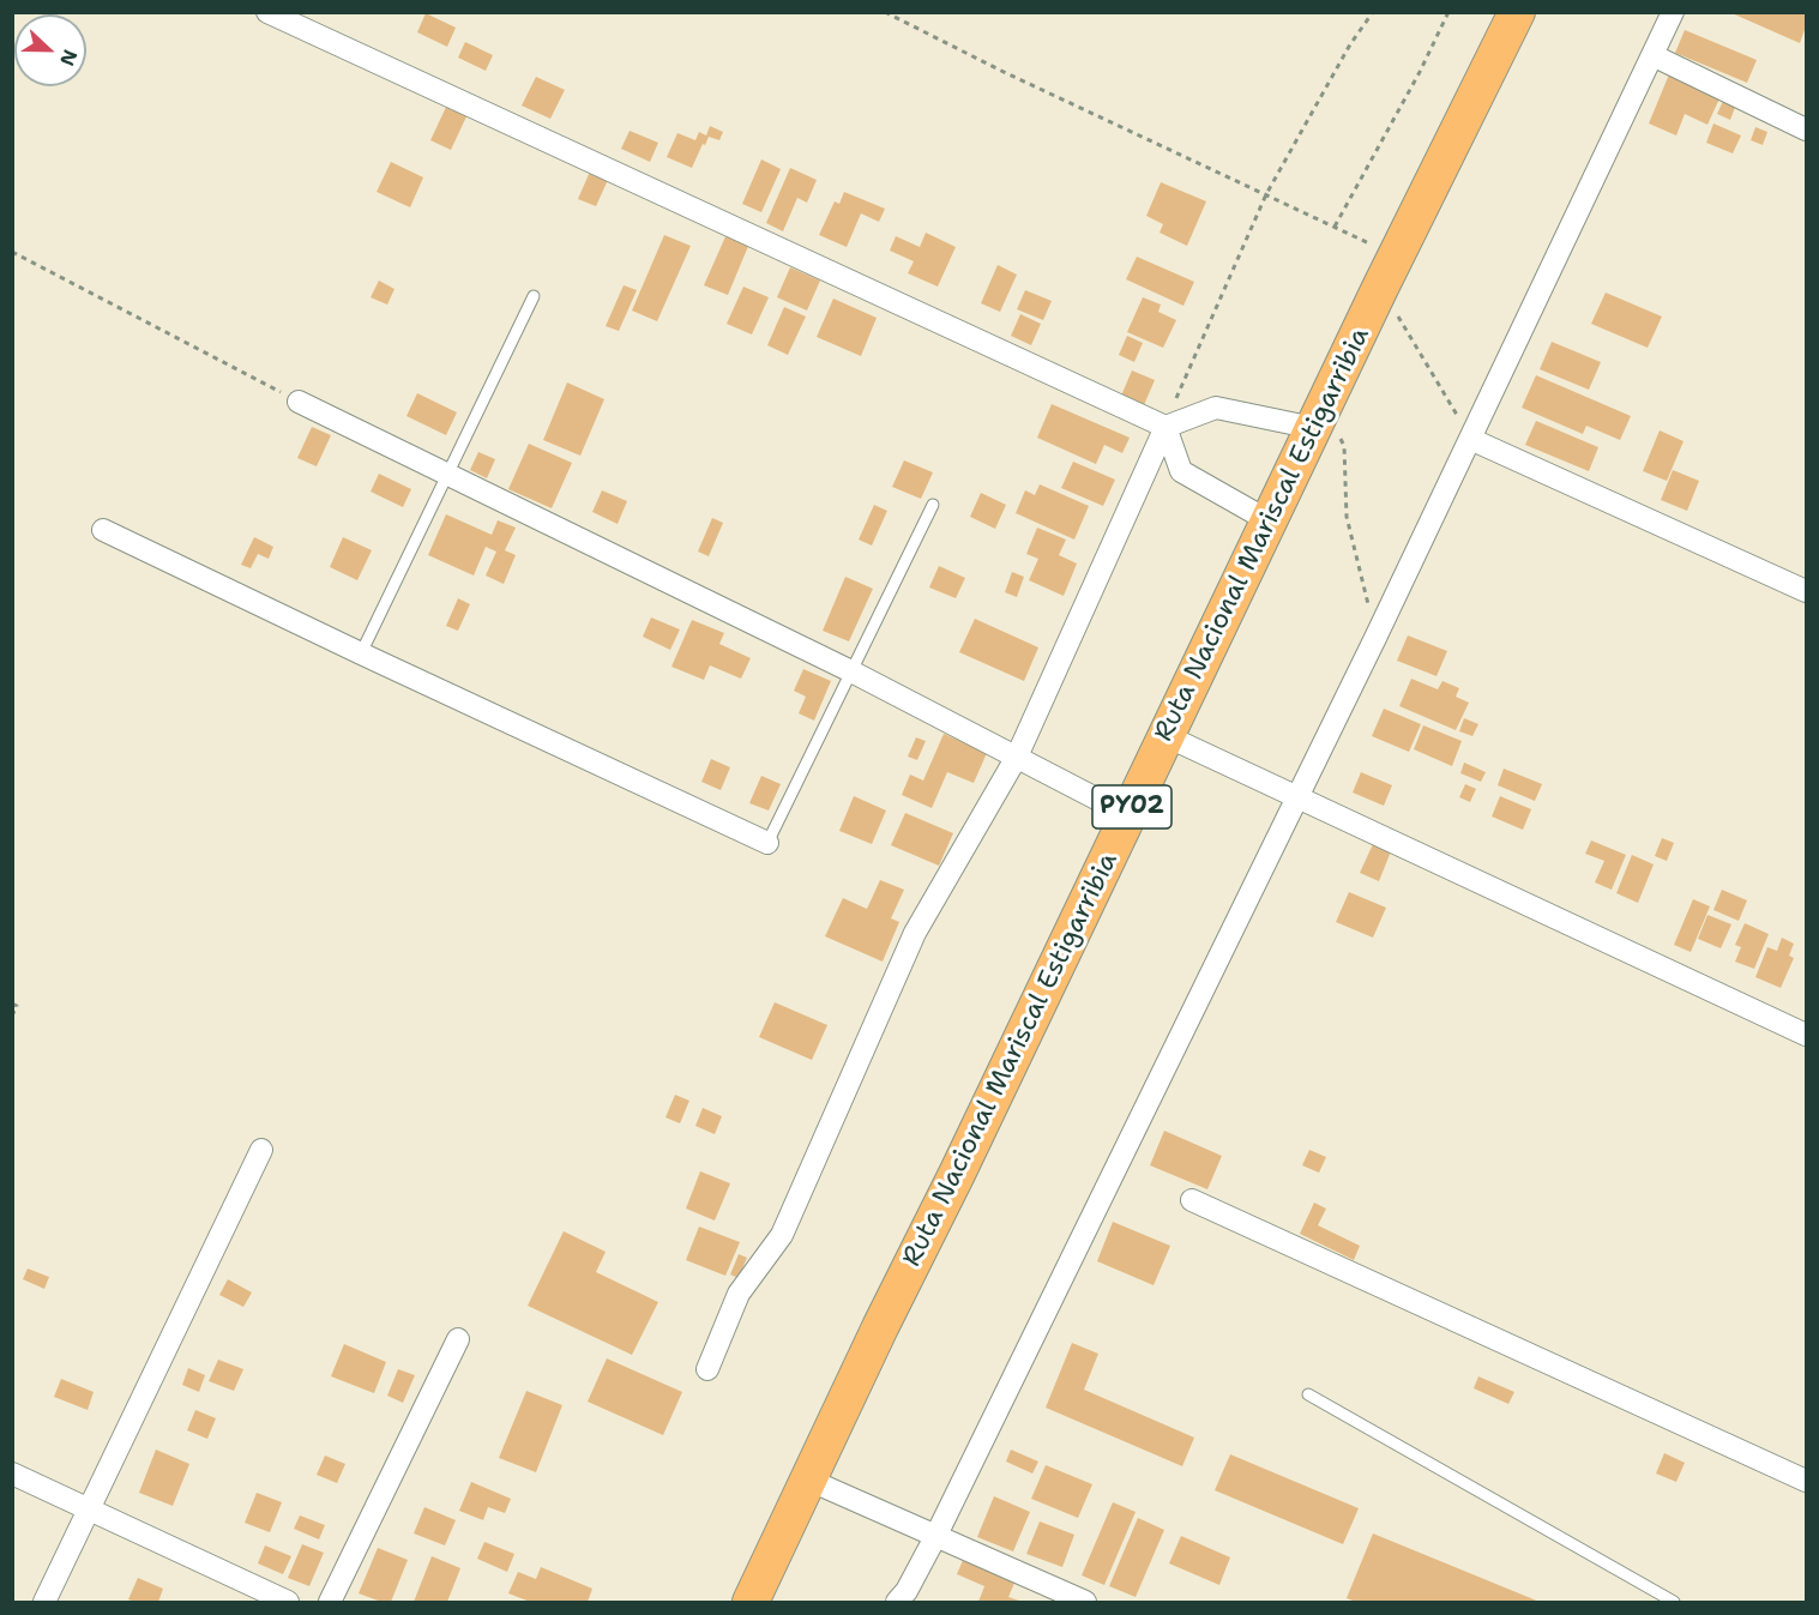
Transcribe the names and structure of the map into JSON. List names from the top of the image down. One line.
{"streets":{"main road":["Ruta Nacional Mariscal Estigarribia","PY02"]},"north":"right"}
